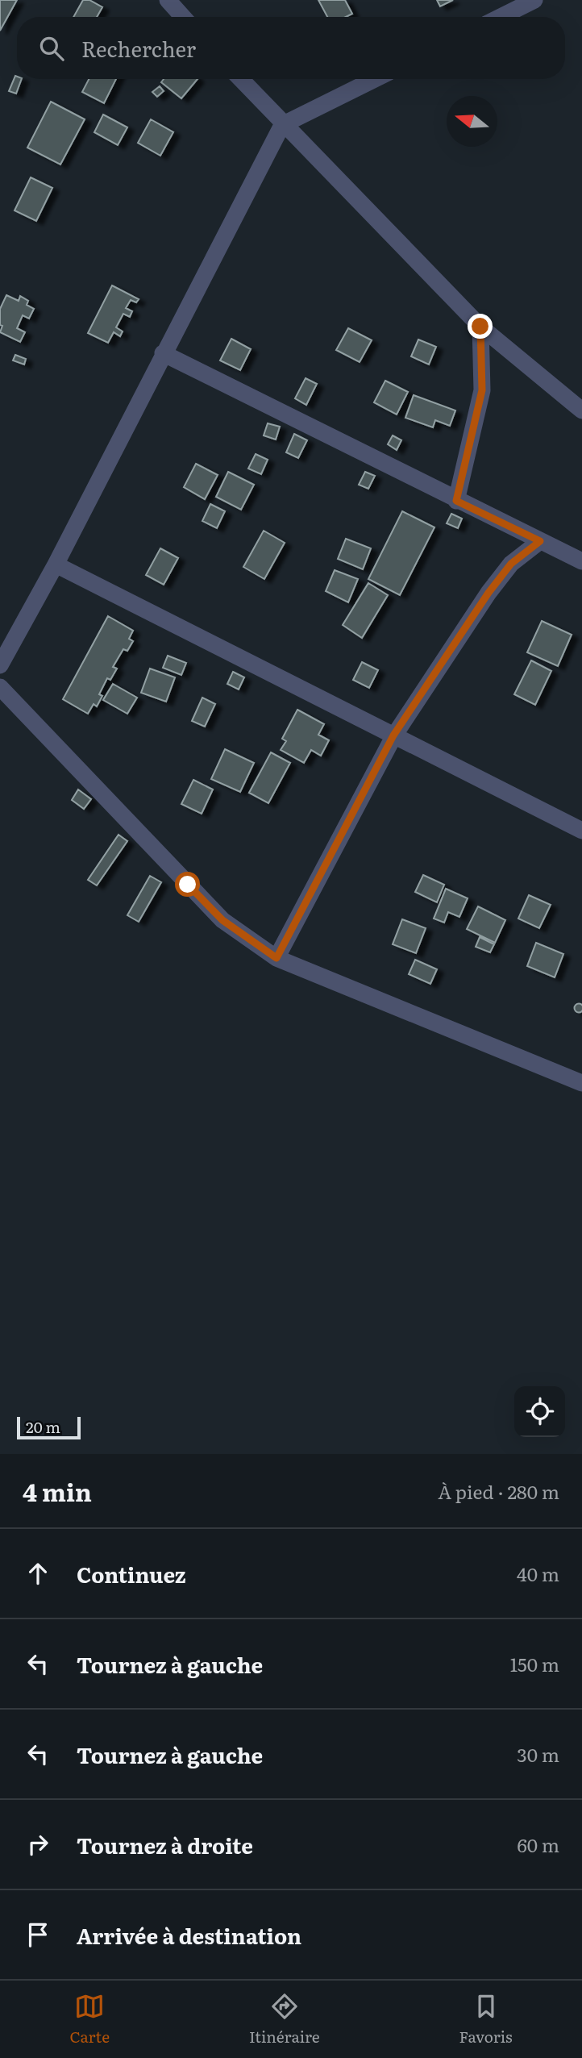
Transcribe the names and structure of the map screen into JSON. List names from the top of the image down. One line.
{"scale_bar":"20 m","north":"left","page":{"search":"Rechercher","scale":"20 m","heading":["4 min","À pied · 280 m"],"list":[["Continuez","40 m"],["Tournez à gauche","150 m"],["Tournez à gauche","30 m"],["Tournez à droite","60 m"],"Arrivée à destination"],"nav":["Carte","Itinéraire","Favoris"]}}
